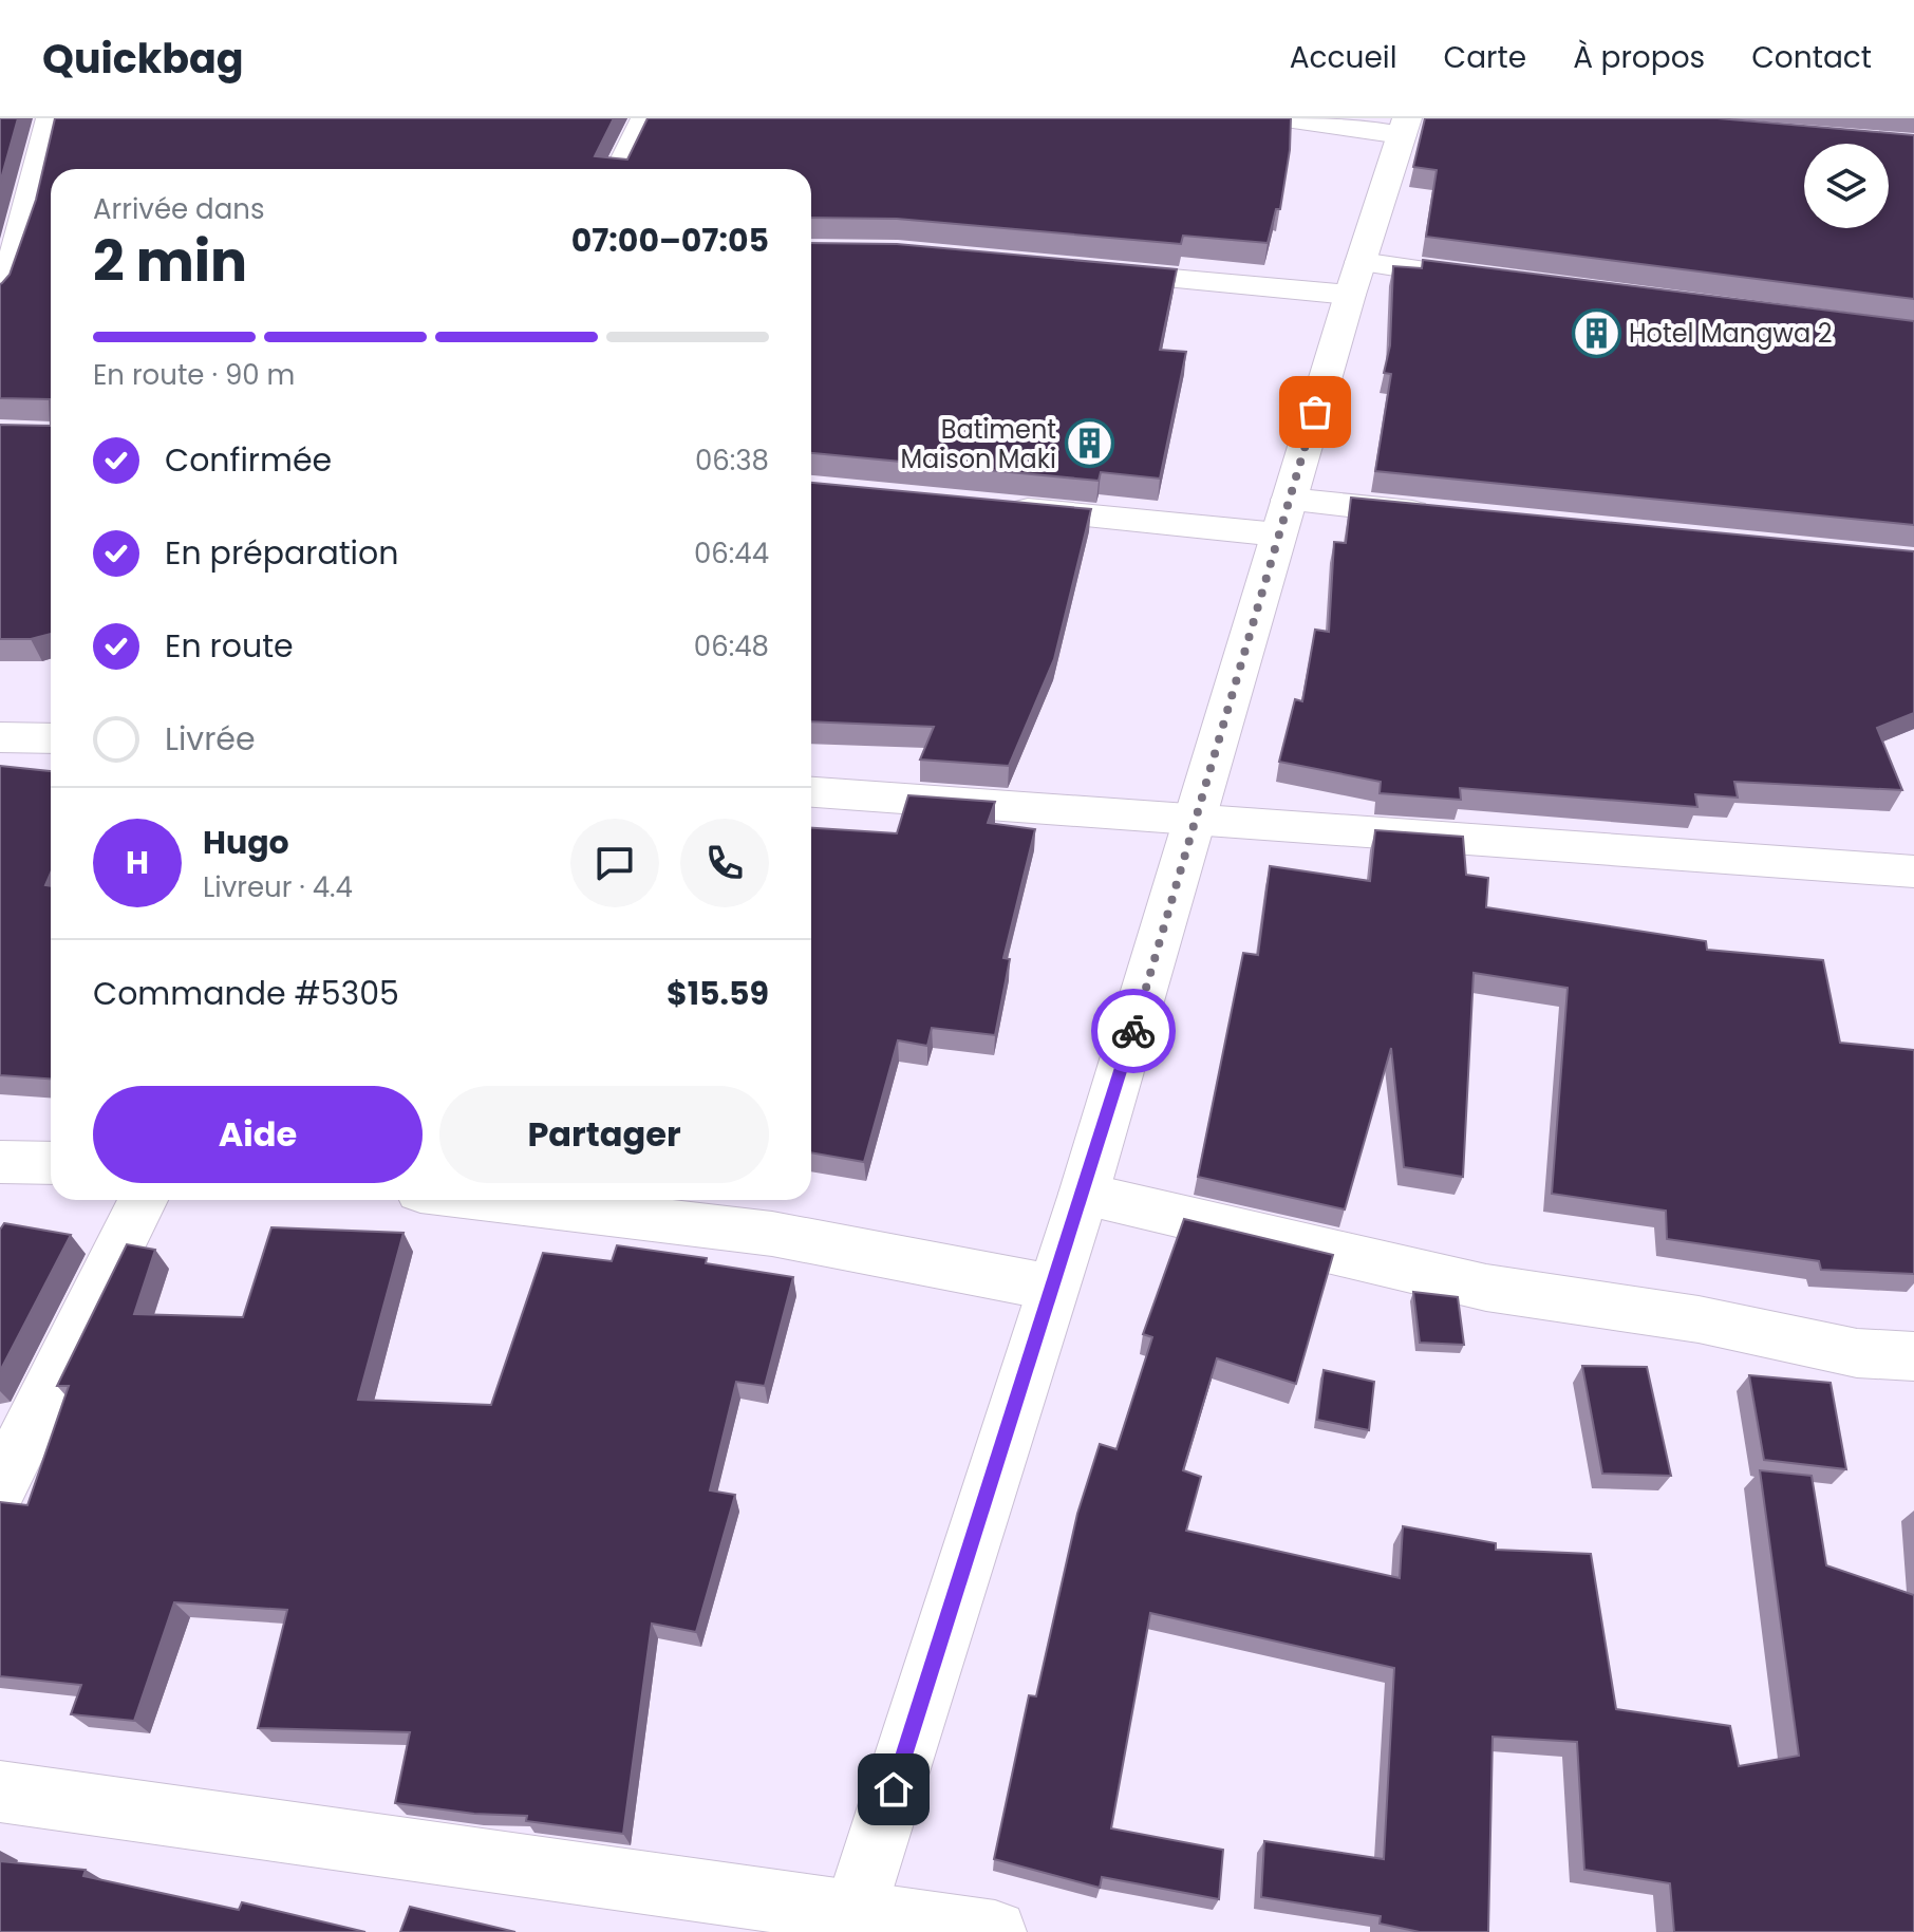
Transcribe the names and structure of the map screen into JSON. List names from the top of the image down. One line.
{"places":{"building":["Hotel Mangwa 2","Batiment Maison Maki"]},"page":{"header":"Quickbag","nav":["Accueil","Carte","À propos","Contact"],"heading":["2 min","Arrivée dans","07:00–07:05"],"panel":["Hugo","Livreur · 4.4","Commande #5305","$15.59"],"bar":"En route · 90 m","list":[["Confirmée","06:38"],["En préparation","06:44"],["En route","06:48"],"Livrée"],"round":"H","buttons":["Aide","Partager"]}}
